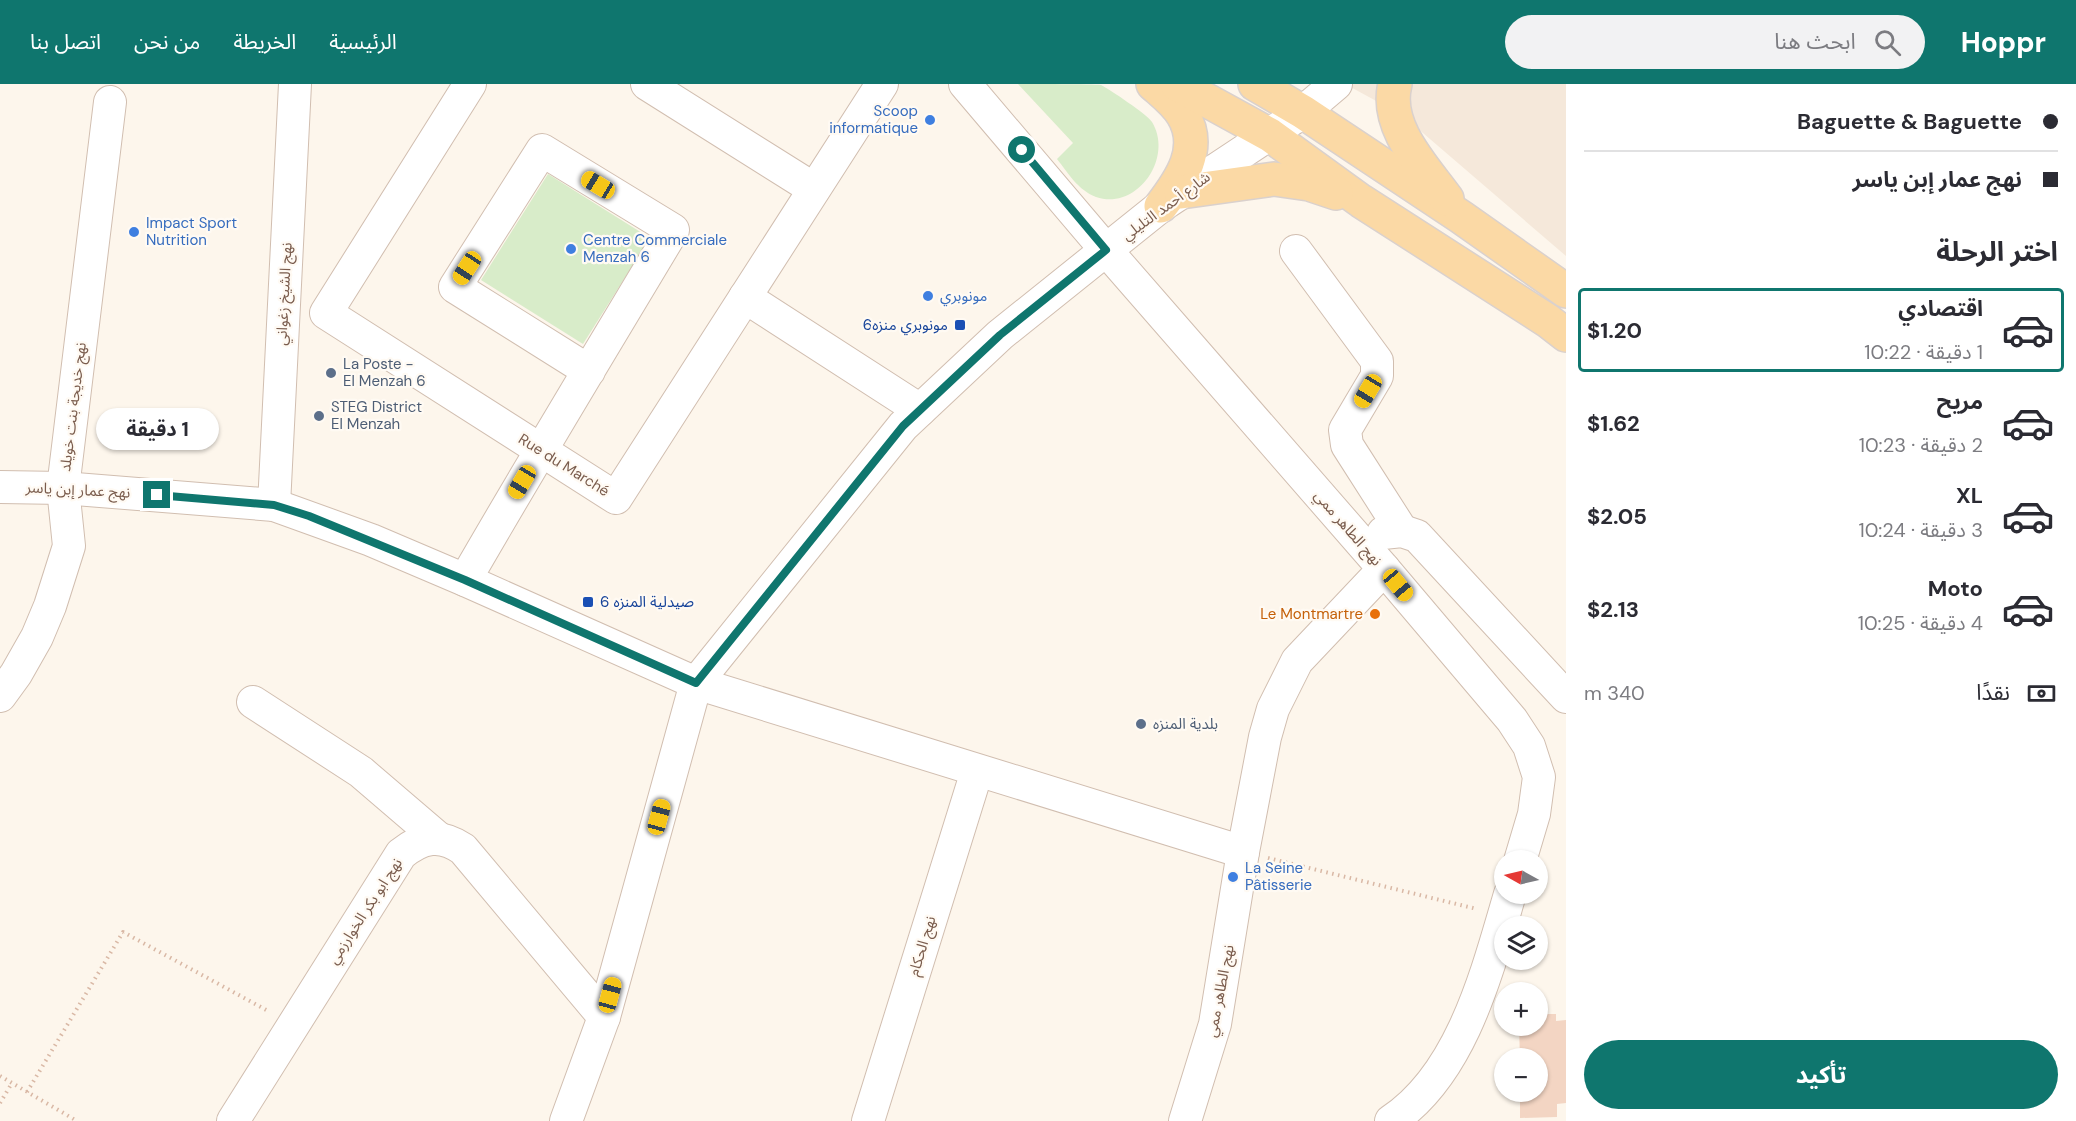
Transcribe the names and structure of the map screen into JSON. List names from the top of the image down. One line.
{"streets":{"street":["شارع أحمد التليلي","نهج الشيخ زغواني","نهج خديجة بنت خويلد","Rue du Marché","نهج عمار إبن ياسر","نهج الطاهر ممي","نهج ابو بكر الخوارزمي","نهج الحكام"]},"crossings":[["شارع أحمد التليلي","نهج عمار إبن ياسر"],["شارع أحمد التليلي","نهج الطاهر ممي"],["نهج الشيخ زغواني","نهج عمار إبن ياسر"],["نهج خديجة بنت خويلد","نهج عمار إبن ياسر"],["نهج عمار إبن ياسر","نهج الطاهر ممي"],["نهج عمار إبن ياسر","نهج الحكام"]],"places":{"other":["Scoop informatique","Impact Sport Nutrition","Centre Commerciale Menzah 6","مونوبري","La Poste - El Menzah 6","STEG District El Menzah","Le Montmartre","بلدية المنزه","La Seine Pâtisserie"],"transit":["مونوبري منزه6","صيدلية المنزه 6"]},"north":"left","page":{"header":"Hoppr","search":"ابحث هنا","nav":["الرئيسية","الخريطة","من نحن","اتصل بنا"],"banner":["Baguette & Baguette","نهج عمار إبن ياسر"],"heading":"اختر الرحلة","list":[{"name":"اقتصادي","note":"1 دقيقة · 10:22","value":"$1.20"},{"name":"مريح","note":"2 دقيقة · 10:23","value":"$1.62"},{"name":"XL","note":"3 دقيقة · 10:24","value":"$2.05"},{"name":"Moto","note":"4 دقيقة · 10:25","value":"$2.13"}],"bubble":"1 دقيقة","pay":["نقدًا","340 m"],"map_buttons":["+","−"],"buttons":"تأكيد"}}
